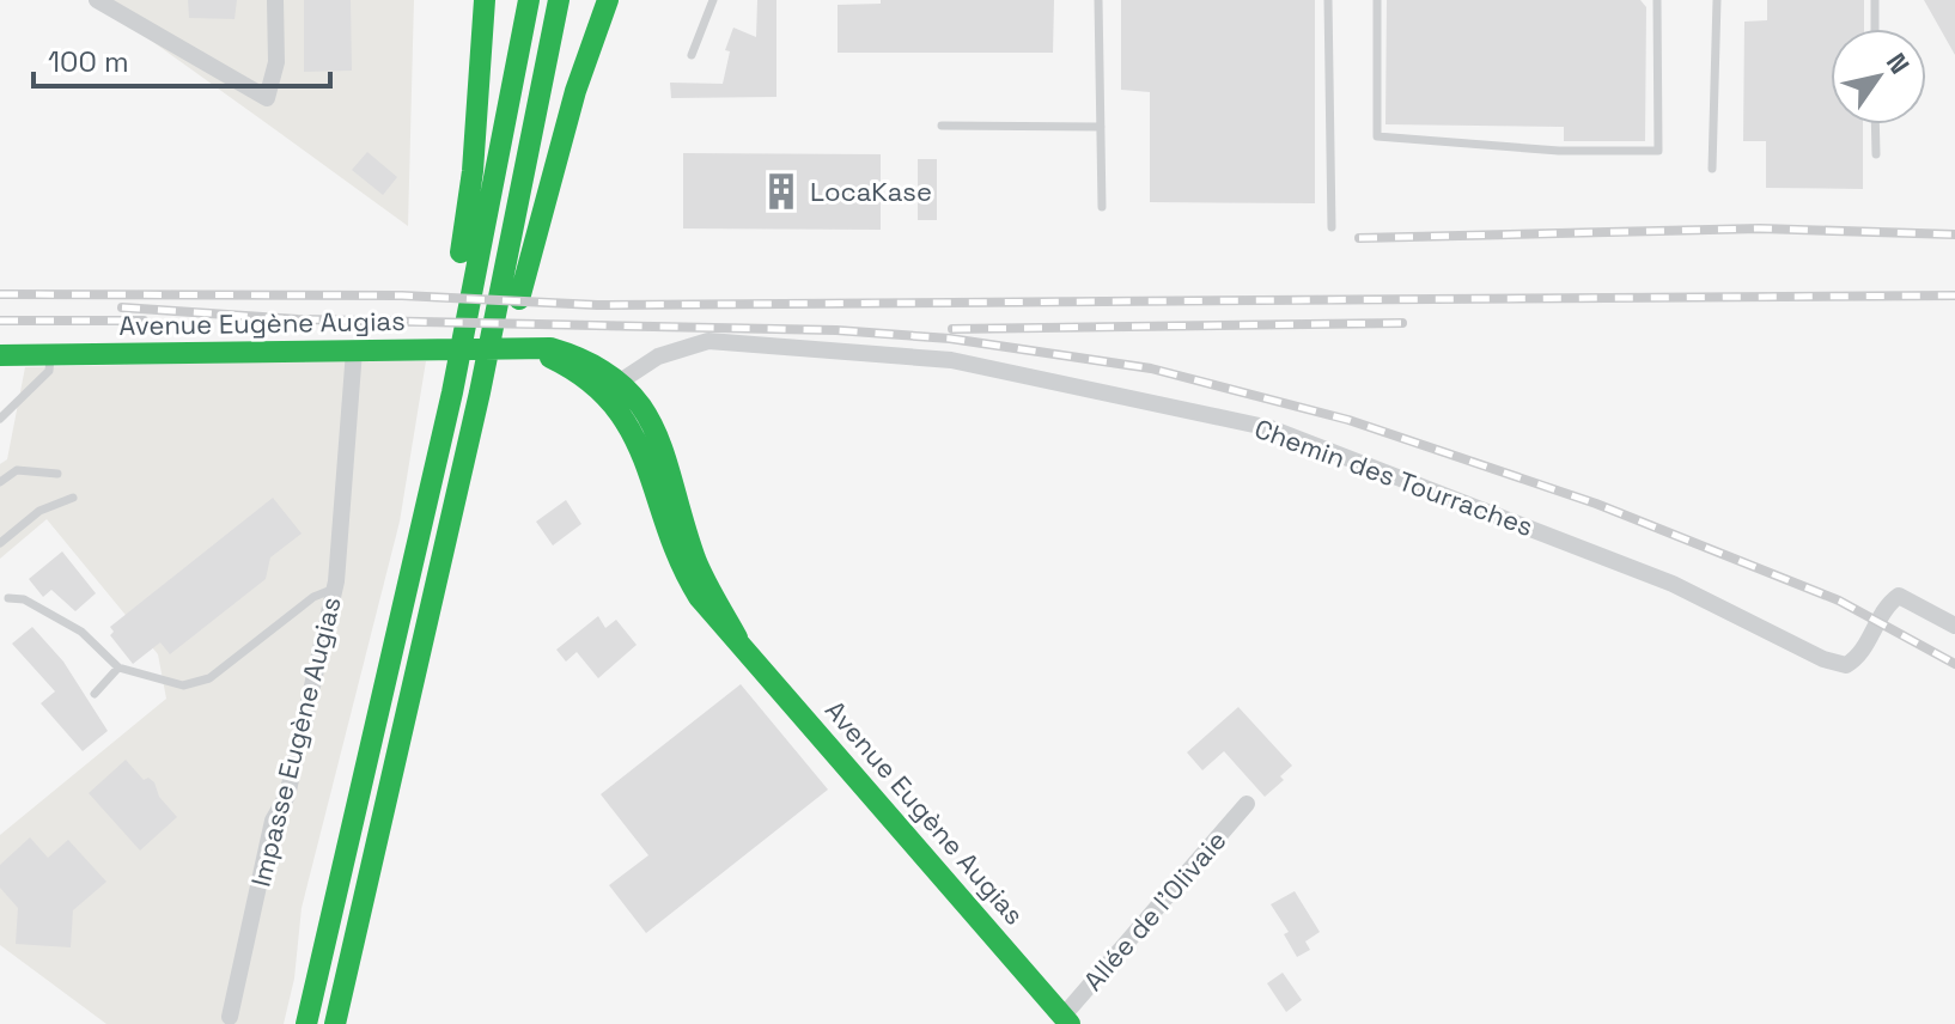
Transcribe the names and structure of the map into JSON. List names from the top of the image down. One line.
{"streets":{"main road":["Avenue Eugène Augias"],"street":["Chemin des Tourraches","Impasse Eugène Augias","Allée de l'Olivaie"]},"crossings":[["Avenue Eugène Augias","Chemin des Tourraches"],["Avenue Eugène Augias","Impasse Eugène Augias"],["Avenue Eugène Augias","Allée de l'Olivaie"]],"places":{"building":["LocaKase"]},"scale_bar":"100 m","north":"top right"}
